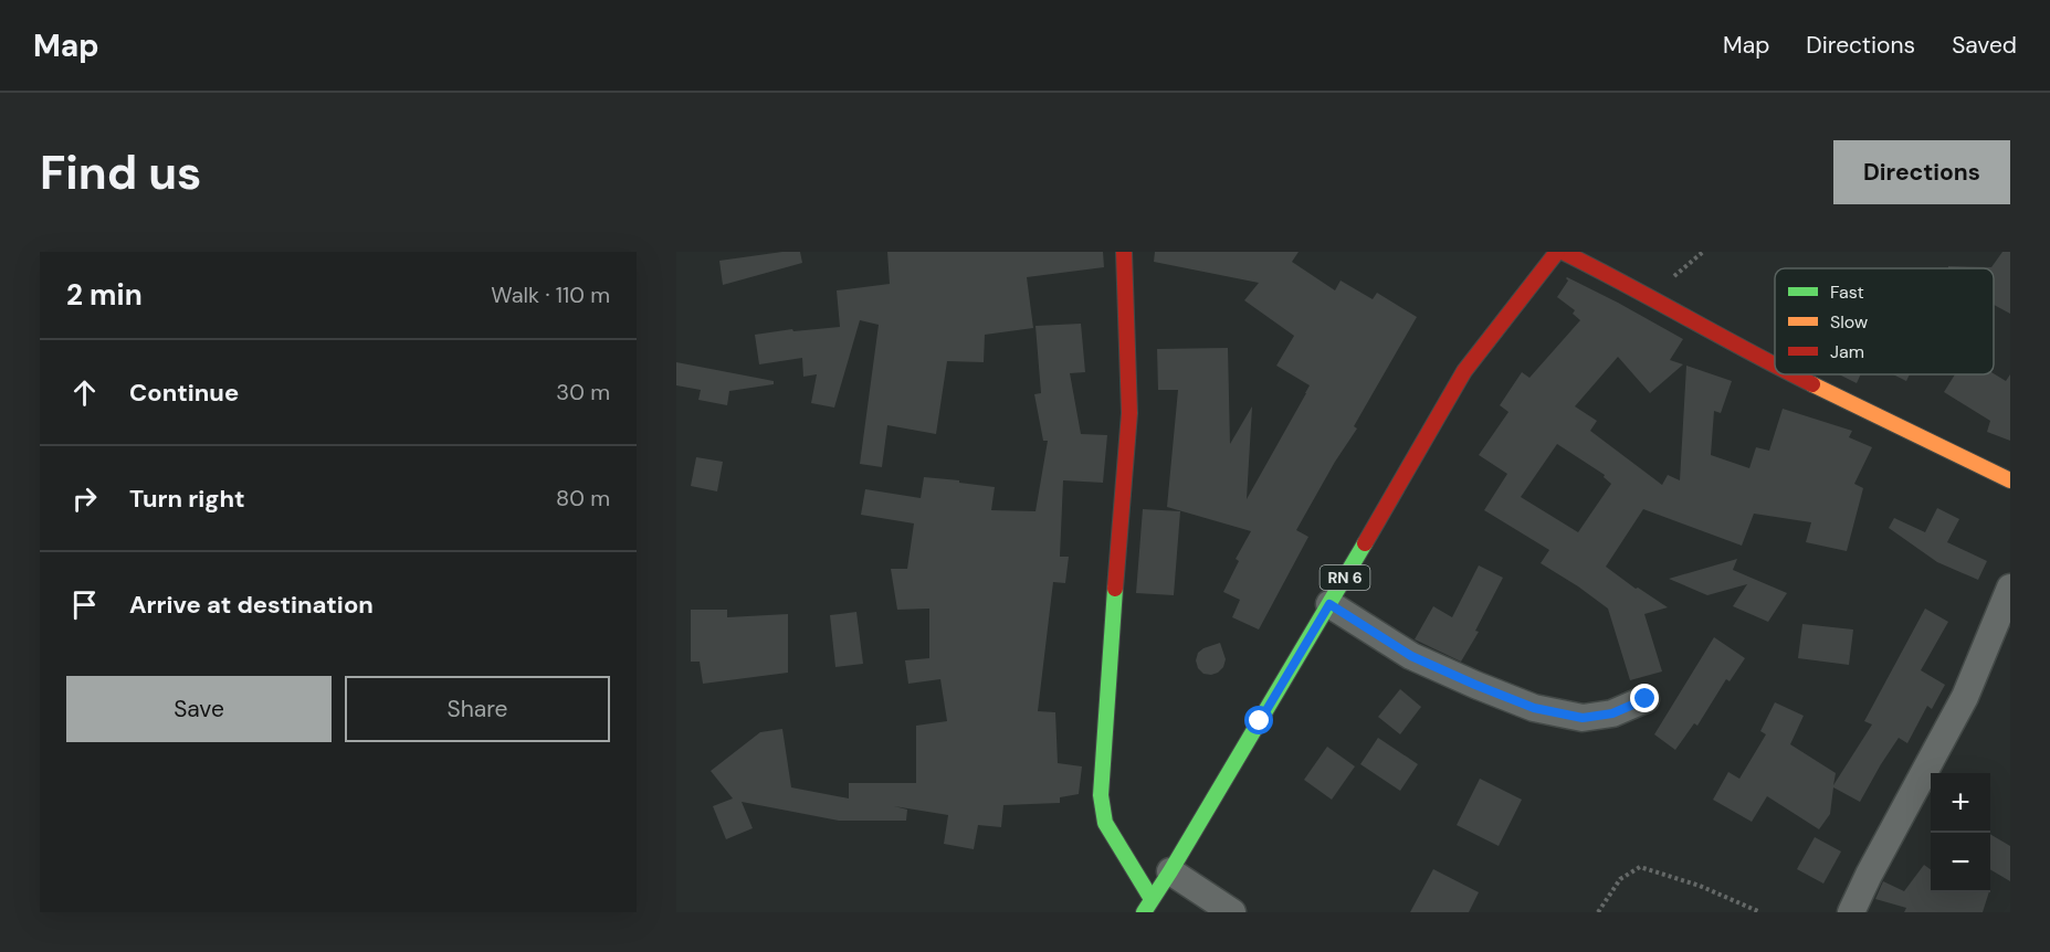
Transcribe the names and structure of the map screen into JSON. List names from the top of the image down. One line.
{"streets":{"street":["RN 6"]},"legend":["Fast","Slow","Jam"],"page":{"header":"Map","nav":["Map","Directions","Saved"],"buttons":["Directions",["Save","Share"]],"title":"Find us","heading":["2 min","Walk · 110 m"],"list":[["Continue","30 m"],["Turn right","80 m"],"Arrive at destination"],"map_buttons":["+","−"]}}
